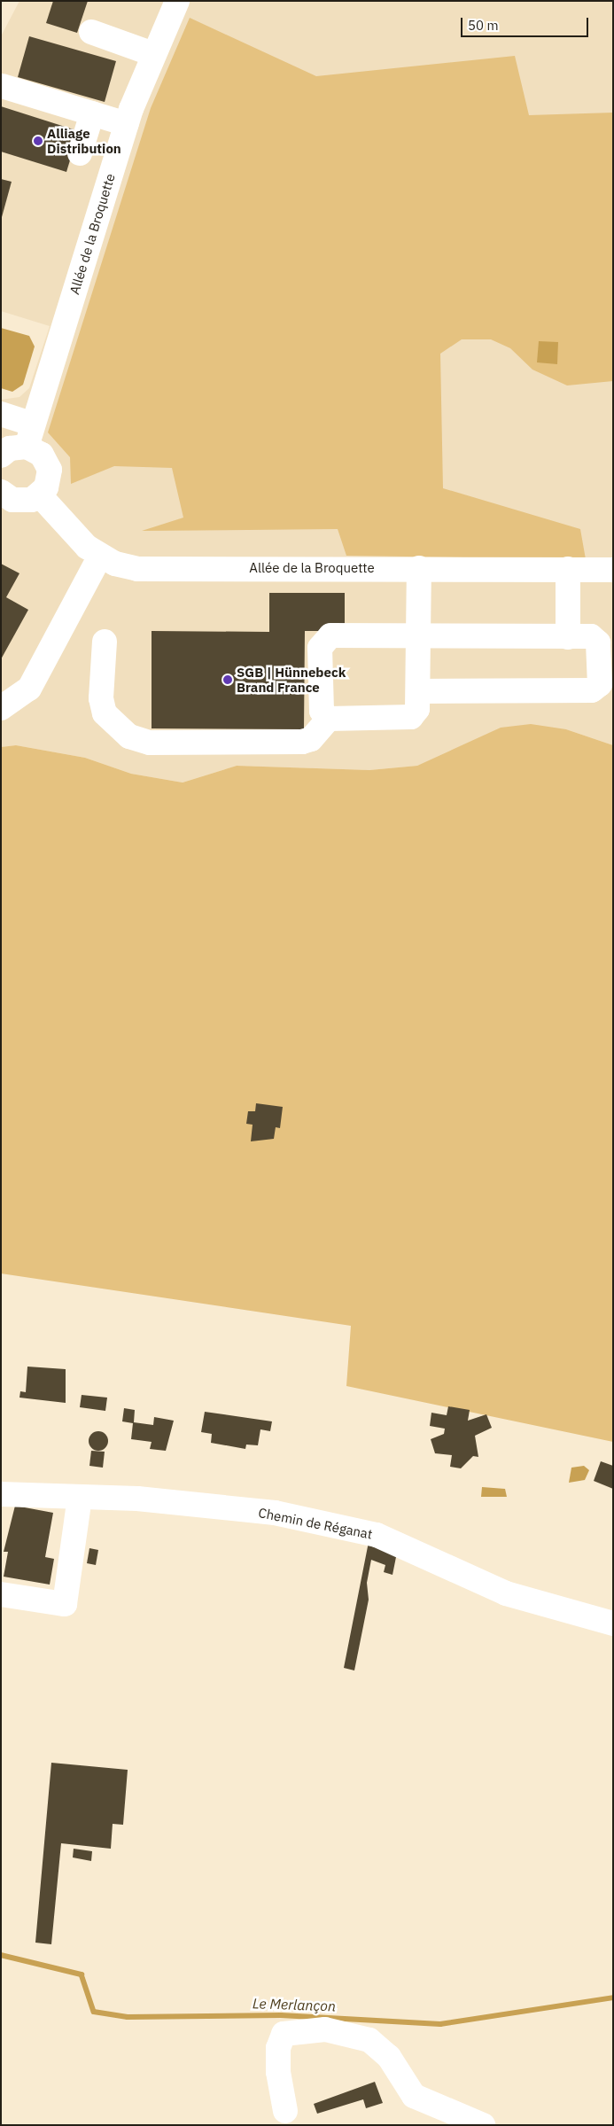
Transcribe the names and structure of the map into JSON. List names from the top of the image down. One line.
{"streets":{"street":["Allée de la Broquette","Chemin de Réganat"]},"water":["Le Merlançon"],"places":["Alliage Distribution","SGB | Hünnebeck Brand France"],"scale_bar":"50 m"}
